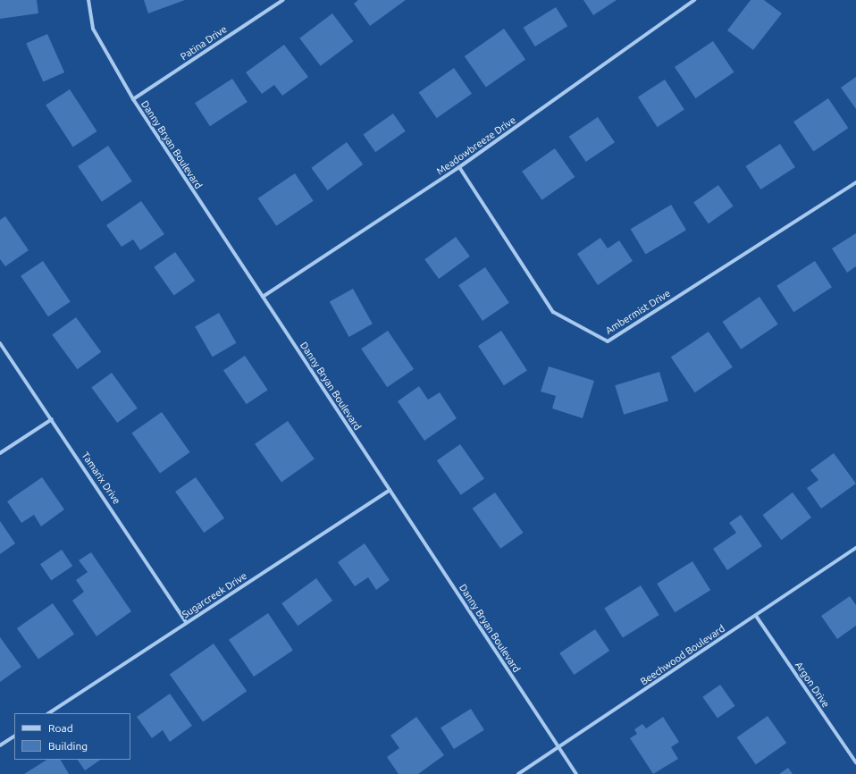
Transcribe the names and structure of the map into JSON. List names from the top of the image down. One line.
{"streets":{"street":["Patina Drive","Danny Bryan Boulevard","Meadowbreeze Drive","Ambermist Drive","Tamarix Drive","Sugarcreek Drive","Beechwood Boulevard","Argon Drive"]},"crossings":[["Patina Drive","Danny Bryan Boulevard"],["Danny Bryan Boulevard","Meadowbreeze Drive"],["Danny Bryan Boulevard","Sugarcreek Drive"],["Danny Bryan Boulevard","Beechwood Boulevard"],["Meadowbreeze Drive","Ambermist Drive"],["Tamarix Drive","Sugarcreek Drive"],["Beechwood Boulevard","Argon Drive"]],"legend":["Road","Building"]}
